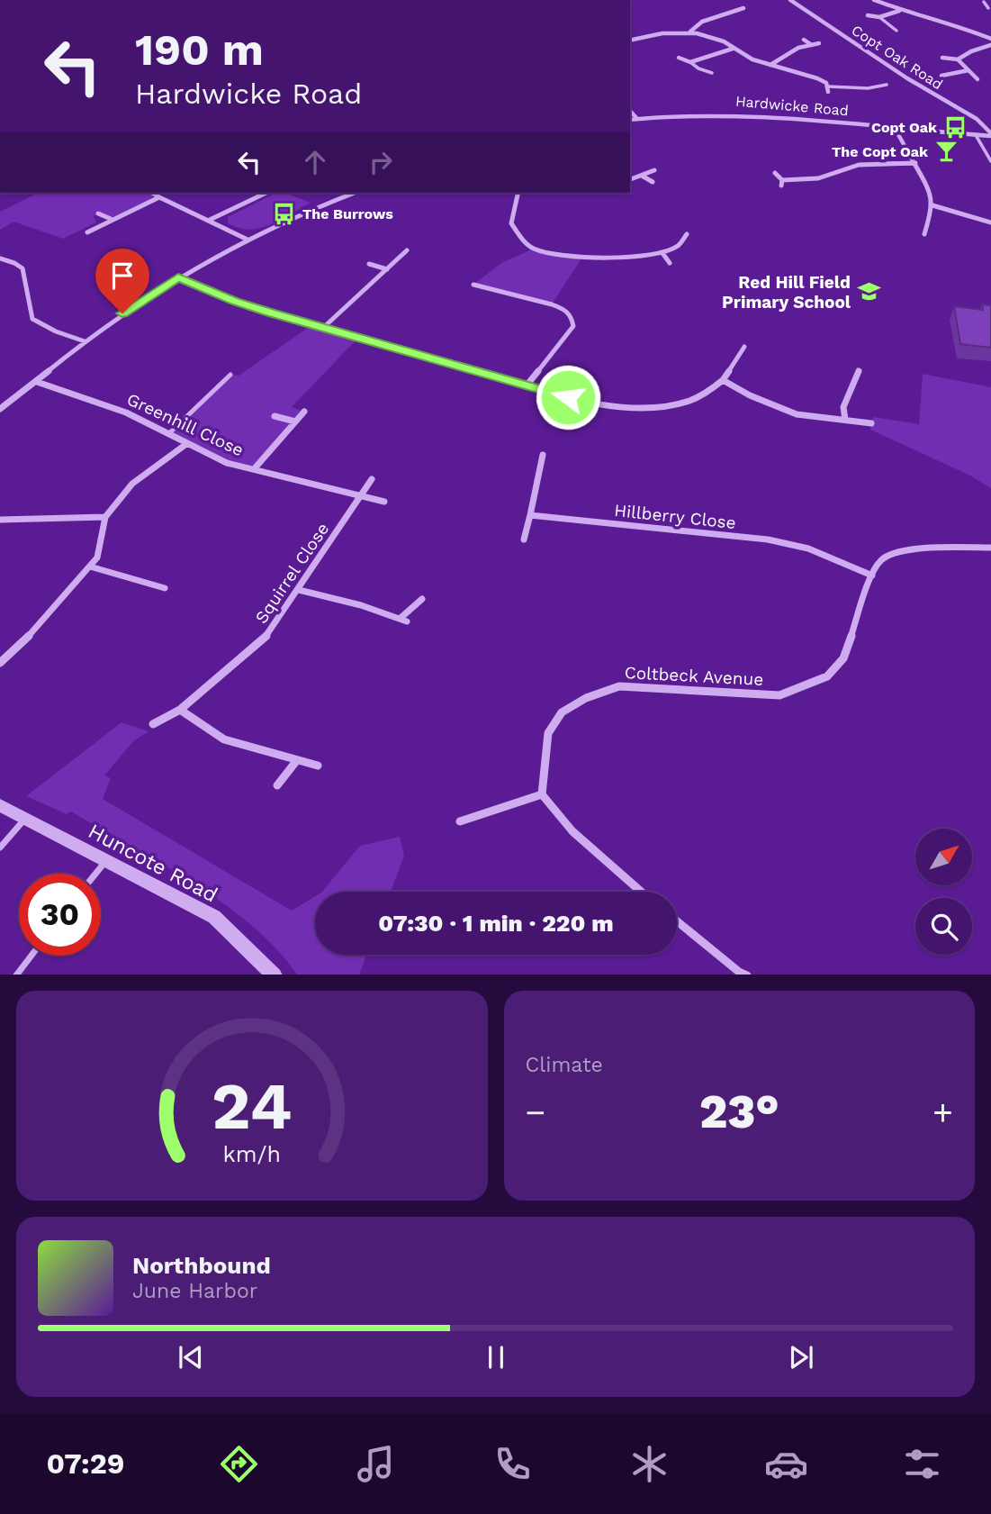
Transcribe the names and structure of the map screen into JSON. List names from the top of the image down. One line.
{"streets":{"street":["Copt Oak Road","Hardwicke Road","Greenhill Close","Hillberry Close","Squirrel Close","Coltbeck Avenue","Huncote Road"]},"crossings":[["Copt Oak Road","Hardwicke Road"],["Greenhill Close","Squirrel Close"],["Hillberry Close","Coltbeck Avenue"]],"places":{"bus stop":["Copt Oak","The Burrows"],"bar":["The Copt Oak"],"school or university":["Red Hill Field Primary School"]},"north":"top right","page":{"turn":["190 m","Hardwicke Road"],"limit":"30","trip":"07:30 · 1 min · 220 m","tile":"Climate","heat":["−","23°","+"],"song":["Northbound","June Harbor"],"tabs":"07:29","gauge":["24","km/h"]}}
